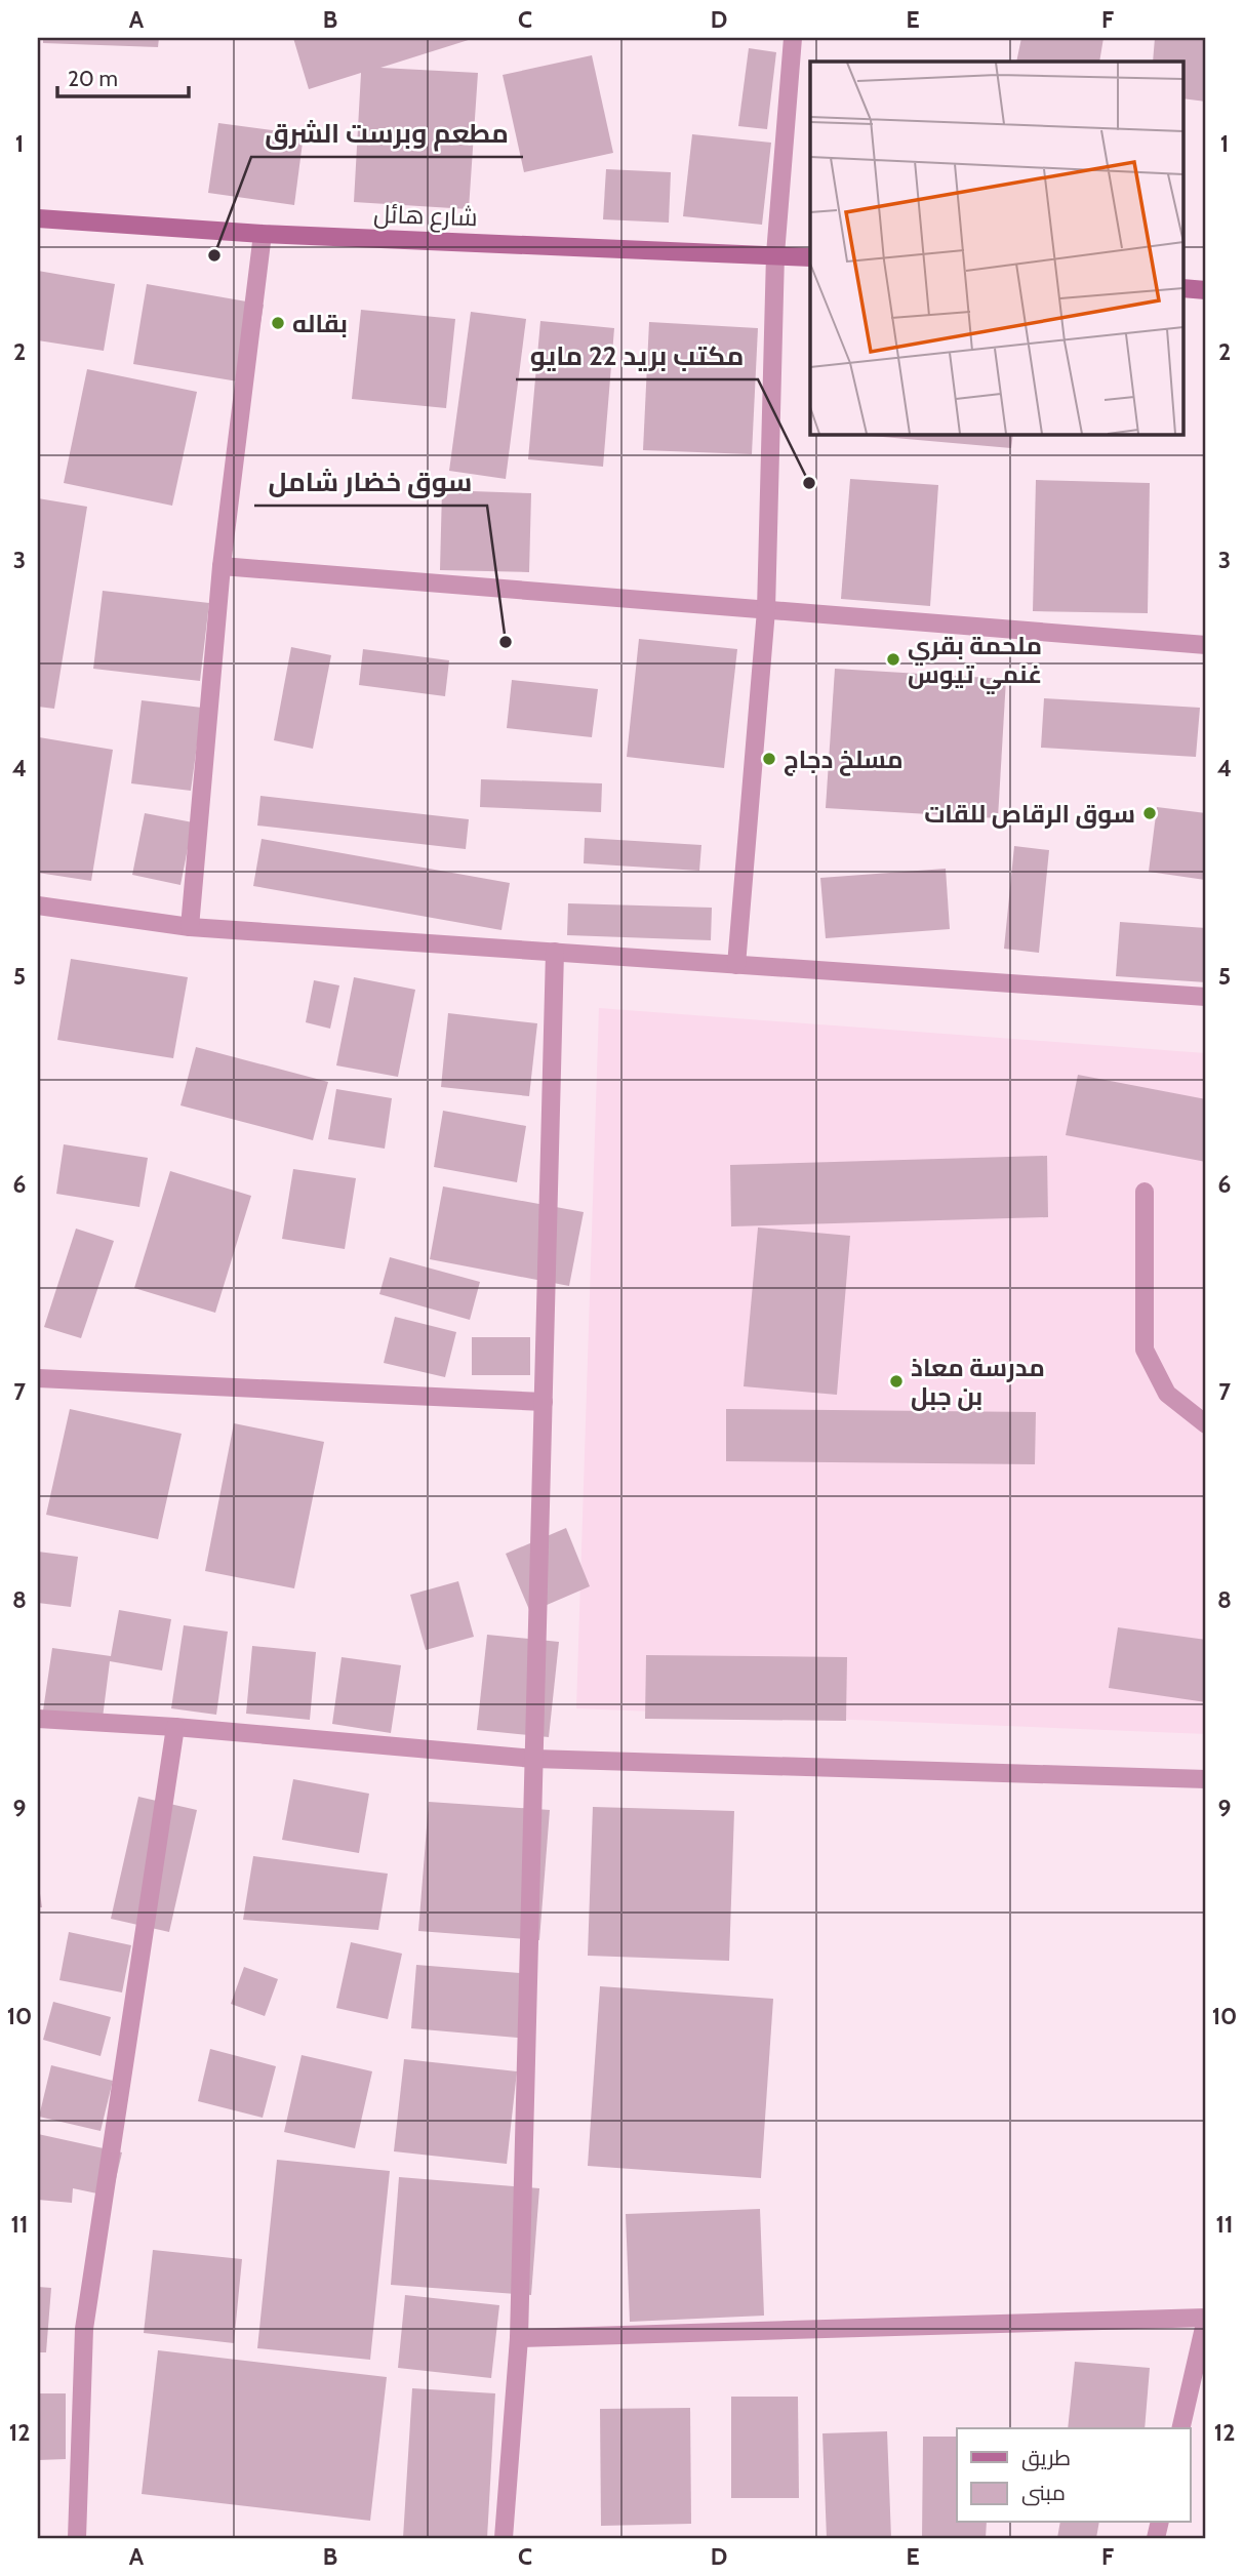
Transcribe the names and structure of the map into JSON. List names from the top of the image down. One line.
{"streets":{"street":["شارع هائل"]},"places":["مطعم وبرست الشرق","بقاله","مكتب بريد 22 مايو","سوق خضار شامل","ملحمة بقري غنمي تيوس","مسلخ دجاج","سوق الرقاص للقات","مدرسة معاذ بن جبل"],"legend":["طريق","مبنى"],"scale_bar":"20 m","grid":{"columns":["A","B","C","D","E","F"],"rows":["1","2","3","4","5","6","7","8","9","10","11","12"]}}
